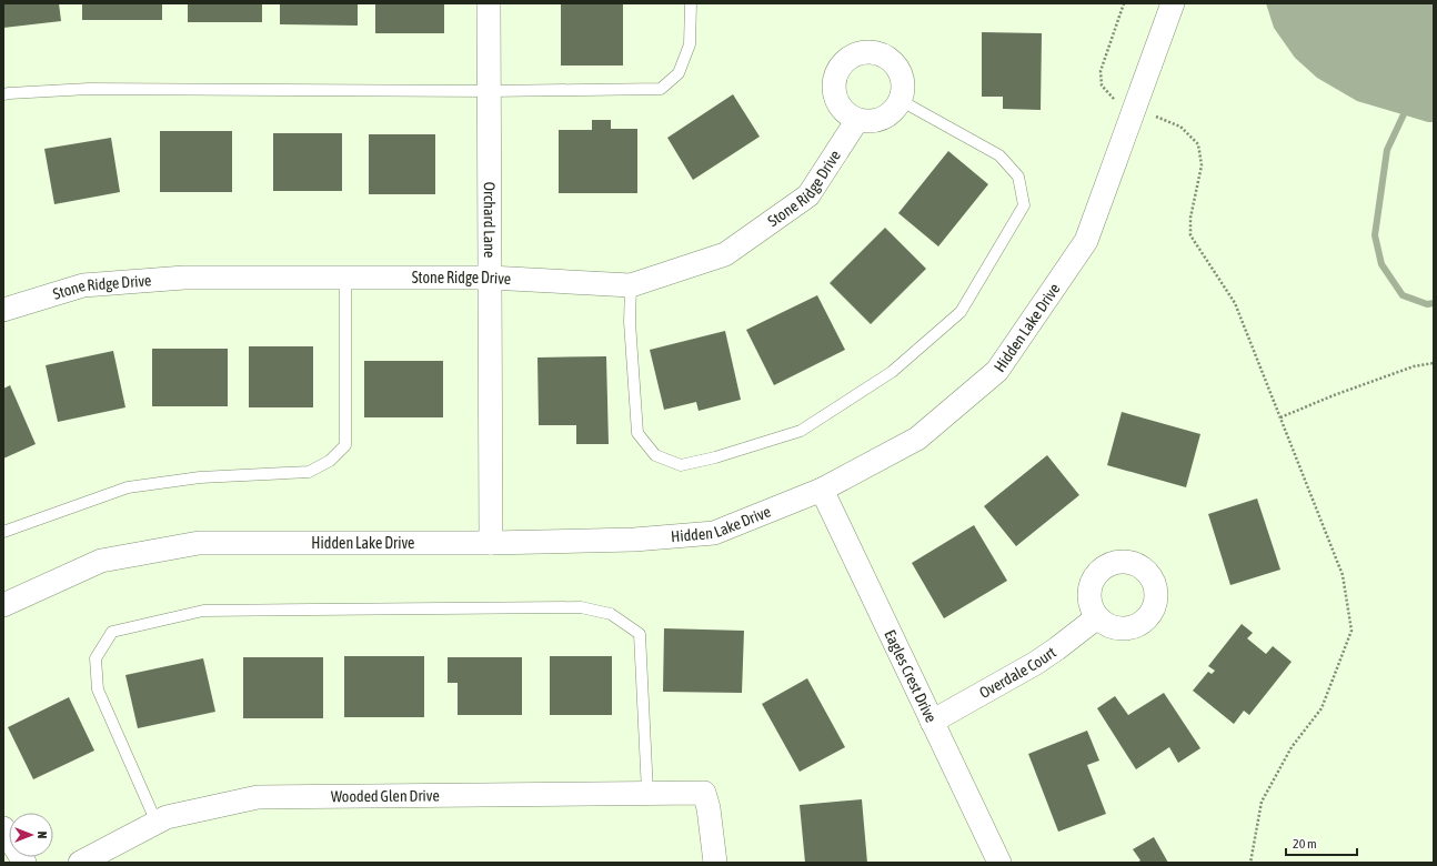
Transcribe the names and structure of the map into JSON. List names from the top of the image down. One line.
{"streets":{"street":["Stone Ridge Drive","Orchard Lane","Hidden Lake Drive","Overdale Court","Eagles Crest Drive","Wooded Glen Drive"]},"crossings":[["Stone Ridge Drive","Orchard Lane"],["Orchard Lane","Hidden Lake Drive"],["Hidden Lake Drive","Eagles Crest Drive"],["Overdale Court","Eagles Crest Drive"]],"scale_bar":"20 m","north":"right"}
